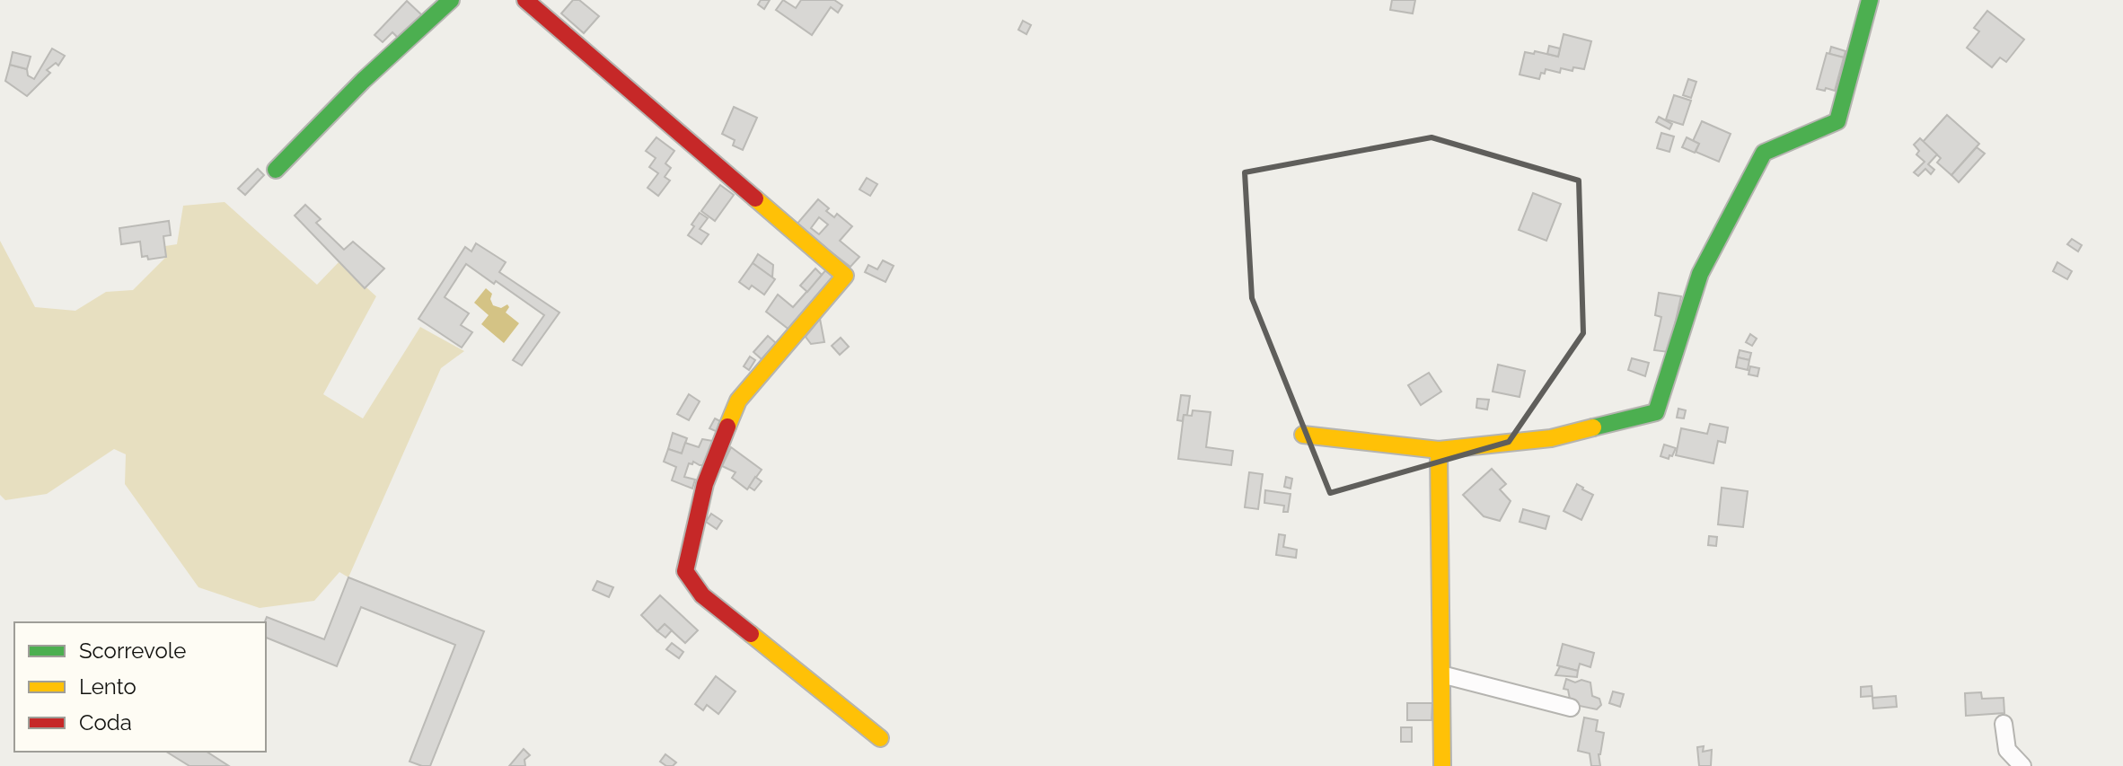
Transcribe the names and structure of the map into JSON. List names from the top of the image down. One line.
{"legend":["Scorrevole","Lento","Coda"]}
